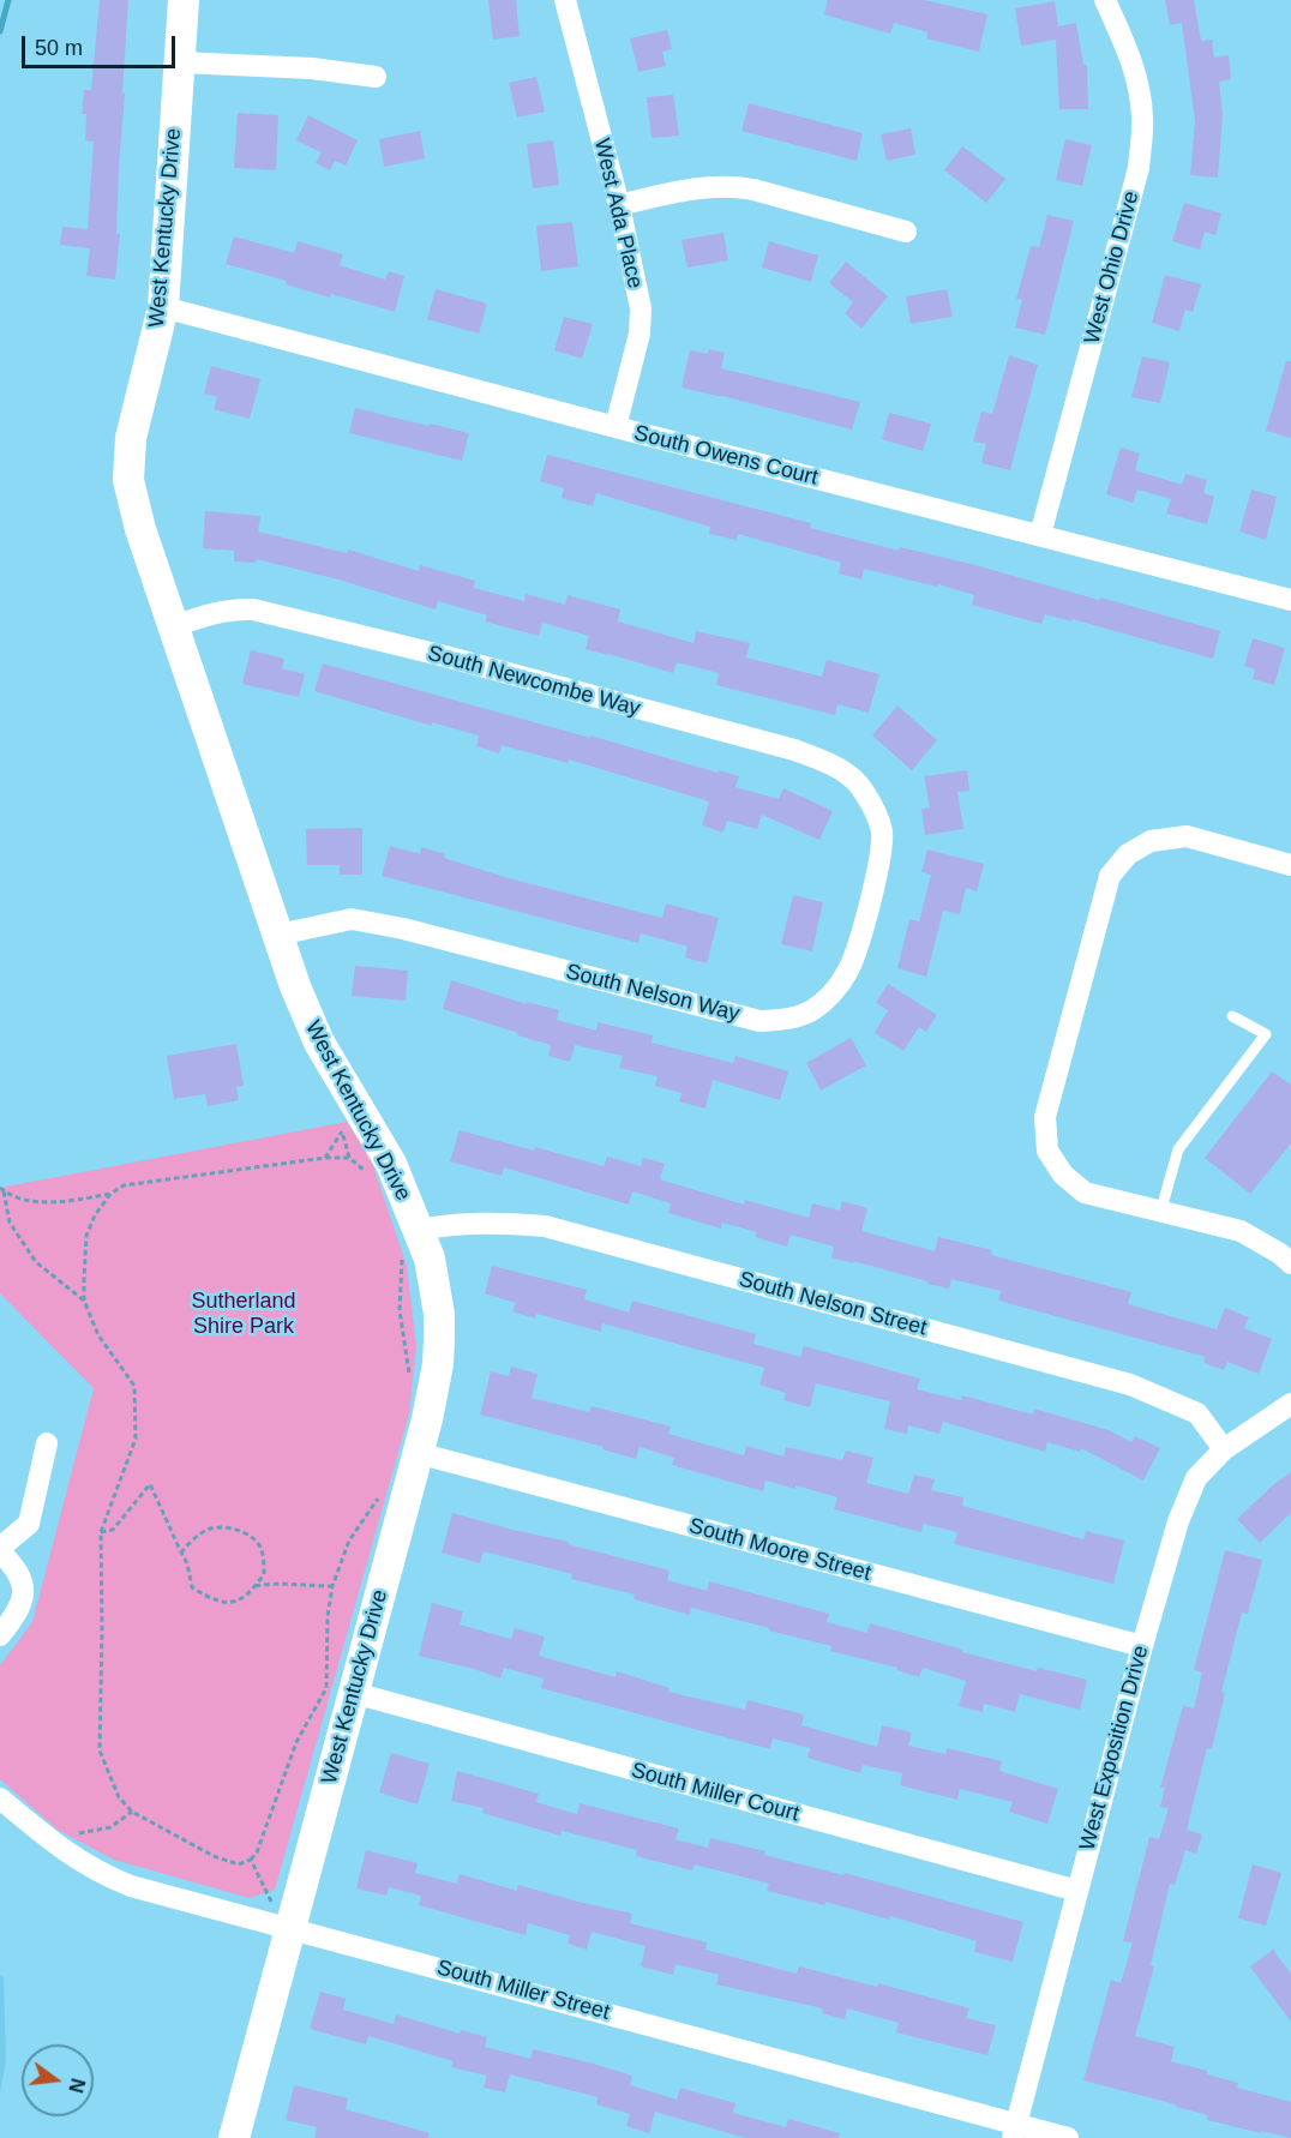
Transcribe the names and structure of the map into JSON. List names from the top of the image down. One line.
{"streets":{"street":["West Ada Place","West Kentucky Drive","West Ohio Drive","South Owens Court","South Newcombe Way","South Nelson Way","South Nelson Street","South Moore Street","West Exposition Drive","South Miller Court","South Miller Street"]},"crossings":[["West Ada Place","South Owens Court"],["West Kentucky Drive","South Owens Court"],["West Kentucky Drive","South Newcombe Way"],["West Kentucky Drive","South Nelson Way"],["West Kentucky Drive","South Nelson Street"],["West Kentucky Drive","South Moore Street"],["West Kentucky Drive","South Miller Court"],["West Kentucky Drive","South Miller Street"],["West Ohio Drive","South Owens Court"],["South Newcombe Way","South Nelson Way"],["South Nelson Street","West Exposition Drive"],["South Moore Street","West Exposition Drive"],["West Exposition Drive","South Miller Court"],["West Exposition Drive","South Miller Street"]],"parks":["Sutherland Shire Park"],"scale_bar":"50 m","north":"right"}
